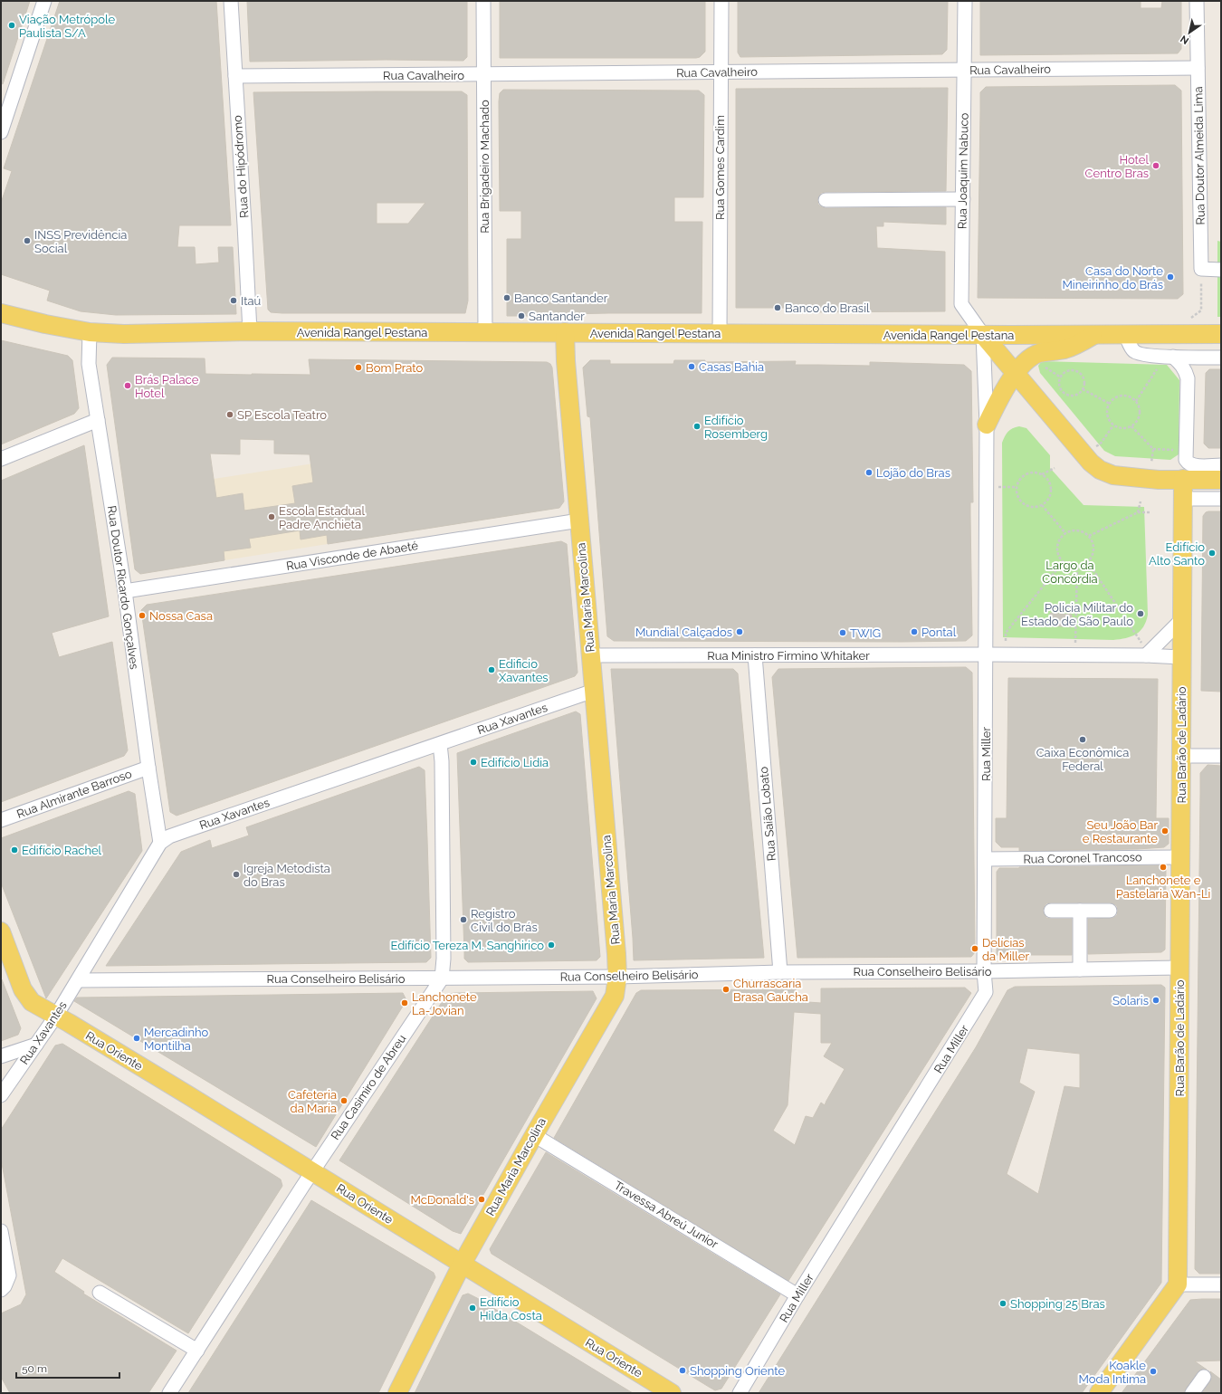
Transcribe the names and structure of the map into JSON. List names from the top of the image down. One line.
{"streets":{"main road":["Avenida Rangel Pestana","Rua Maria Marcolina","Rua Barão de Ladário","Rua Oriente"],"street":["Rua Cavalheiro","Rua Doutor Almeida Lima","Rua do Hipódromo","Rua Brigadeiro Machado","Rua Gomes Cardim","Rua Joaquim Nabuco","Rua Visconde de Abaeté","Rua Doutor Ricardo Gonçalves","Rua Ministro Firmino Whitaker","Rua Xavantes","Rua Miller","Rua Almirante Barroso","Rua Saião Lobato","Rua Coronel Trancoso","Rua Conselheiro Belisário","Rua Casimiro de Abreu","Travessa Abreú Junior"]},"crossings":[["Rua Cavalheiro","Rua Doutor Almeida Lima"],["Rua Cavalheiro","Rua do Hipódromo"],["Rua Cavalheiro","Rua Brigadeiro Machado"],["Rua Cavalheiro","Rua Gomes Cardim"],["Rua Cavalheiro","Rua Joaquim Nabuco"],["Rua do Hipódromo","Avenida Rangel Pestana"],["Rua Brigadeiro Machado","Avenida Rangel Pestana"],["Rua Gomes Cardim","Avenida Rangel Pestana"],["Rua Joaquim Nabuco","Avenida Rangel Pestana"],["Avenida Rangel Pestana","Rua Doutor Ricardo Gonçalves"],["Avenida Rangel Pestana","Rua Maria Marcolina"],["Rua Visconde de Abaeté","Rua Doutor Ricardo Gonçalves"],["Rua Visconde de Abaeté","Rua Maria Marcolina"],["Rua Doutor Ricardo Gonçalves","Rua Xavantes"],["Rua Doutor Ricardo Gonçalves","Rua Almirante Barroso"],["Rua Maria Marcolina","Rua Ministro Firmino Whitaker"],["Rua Maria Marcolina","Rua Xavantes"],["Rua Maria Marcolina","Rua Conselheiro Belisário"],["Rua Maria Marcolina","Rua Oriente"],["Rua Maria Marcolina","Travessa Abreú Junior"],["Rua Ministro Firmino Whitaker","Rua Miller"],["Rua Ministro Firmino Whitaker","Rua Saião Lobato"],["Rua Xavantes","Rua Conselheiro Belisário"],["Rua Xavantes","Rua Oriente"],["Rua Xavantes","Rua Casimiro de Abreu"],["Rua Barão de Ladário","Rua Coronel Trancoso"],["Rua Barão de Ladário","Rua Conselheiro Belisário"],["Rua Miller","Rua Coronel Trancoso"],["Rua Miller","Rua Conselheiro Belisário"],["Rua Miller","Travessa Abreú Junior"],["Rua Saião Lobato","Rua Conselheiro Belisário"],["Rua Conselheiro Belisário","Rua Casimiro de Abreu"],["Rua Oriente","Rua Casimiro de Abreu"]],"parks":["Largo da Concórdia"],"places":["Viação Metrópole Paulista S/A","Hotel Centro Bras","INSS Previdência Social","Casa do Norte Mineirinho do Brás","Banco Santander","Itaú","Banco do Brasil","Santander","Casas Bahia","Bom Prato","Brás Palace Hotel","SP Escola Teatro","Edifício Rosemberg","Lojão do Bras","Escola Estadual Padre Anchieta","Edifício Alto Santo","Policia Militar do Estado de São Paulo","Nossa Casa","Mundial Calçados","Pontal","TWIG","Edificio Xavantes","Caixa Econômica Federal","Edifício Lidia","Seu João Bar e Restaurante","Edifício Rachel","Lanchonete e Pastelaria Wan-Li","Igreja Metodista do Bras","Registro Civil do Brás","Edifício Tereza M. Sanghirico","Delícias da Miller","Churrascaria Brasa Gaúcha","Solaris","Lanchonete La-Jovian","Mercadinho Montilha","Cafeteria da Maria","McDonald's","Shopping 25 Bras","Edifício Hilda Costa","Shopping Oriente","Koakle Moda Intima"],"scale_bar":"50 m","north":"bottom left"}
